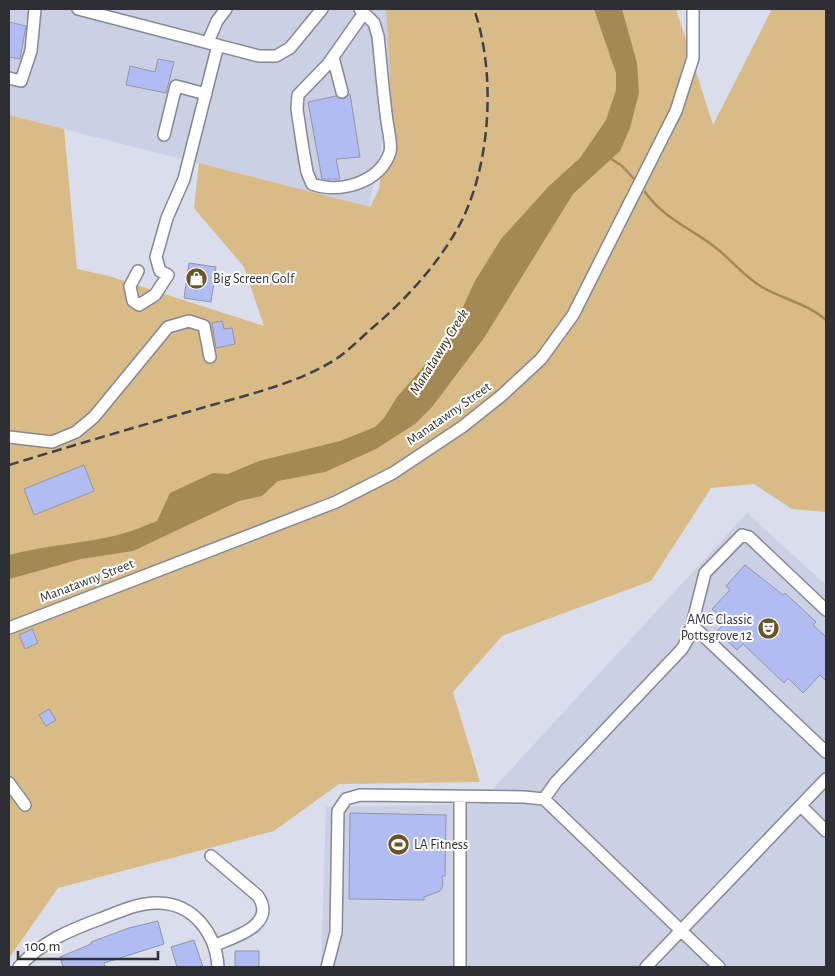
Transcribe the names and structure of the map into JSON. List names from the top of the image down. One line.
{"streets":{"street":["Manatawny Street"]},"water":["Manatawny Creek"],"places":{"shop":["Big Screen Golf"],"theatre":["AMC Classic Pottsgrove 12"],"sports":["LA Fitness"]},"scale_bar":"100 m"}
